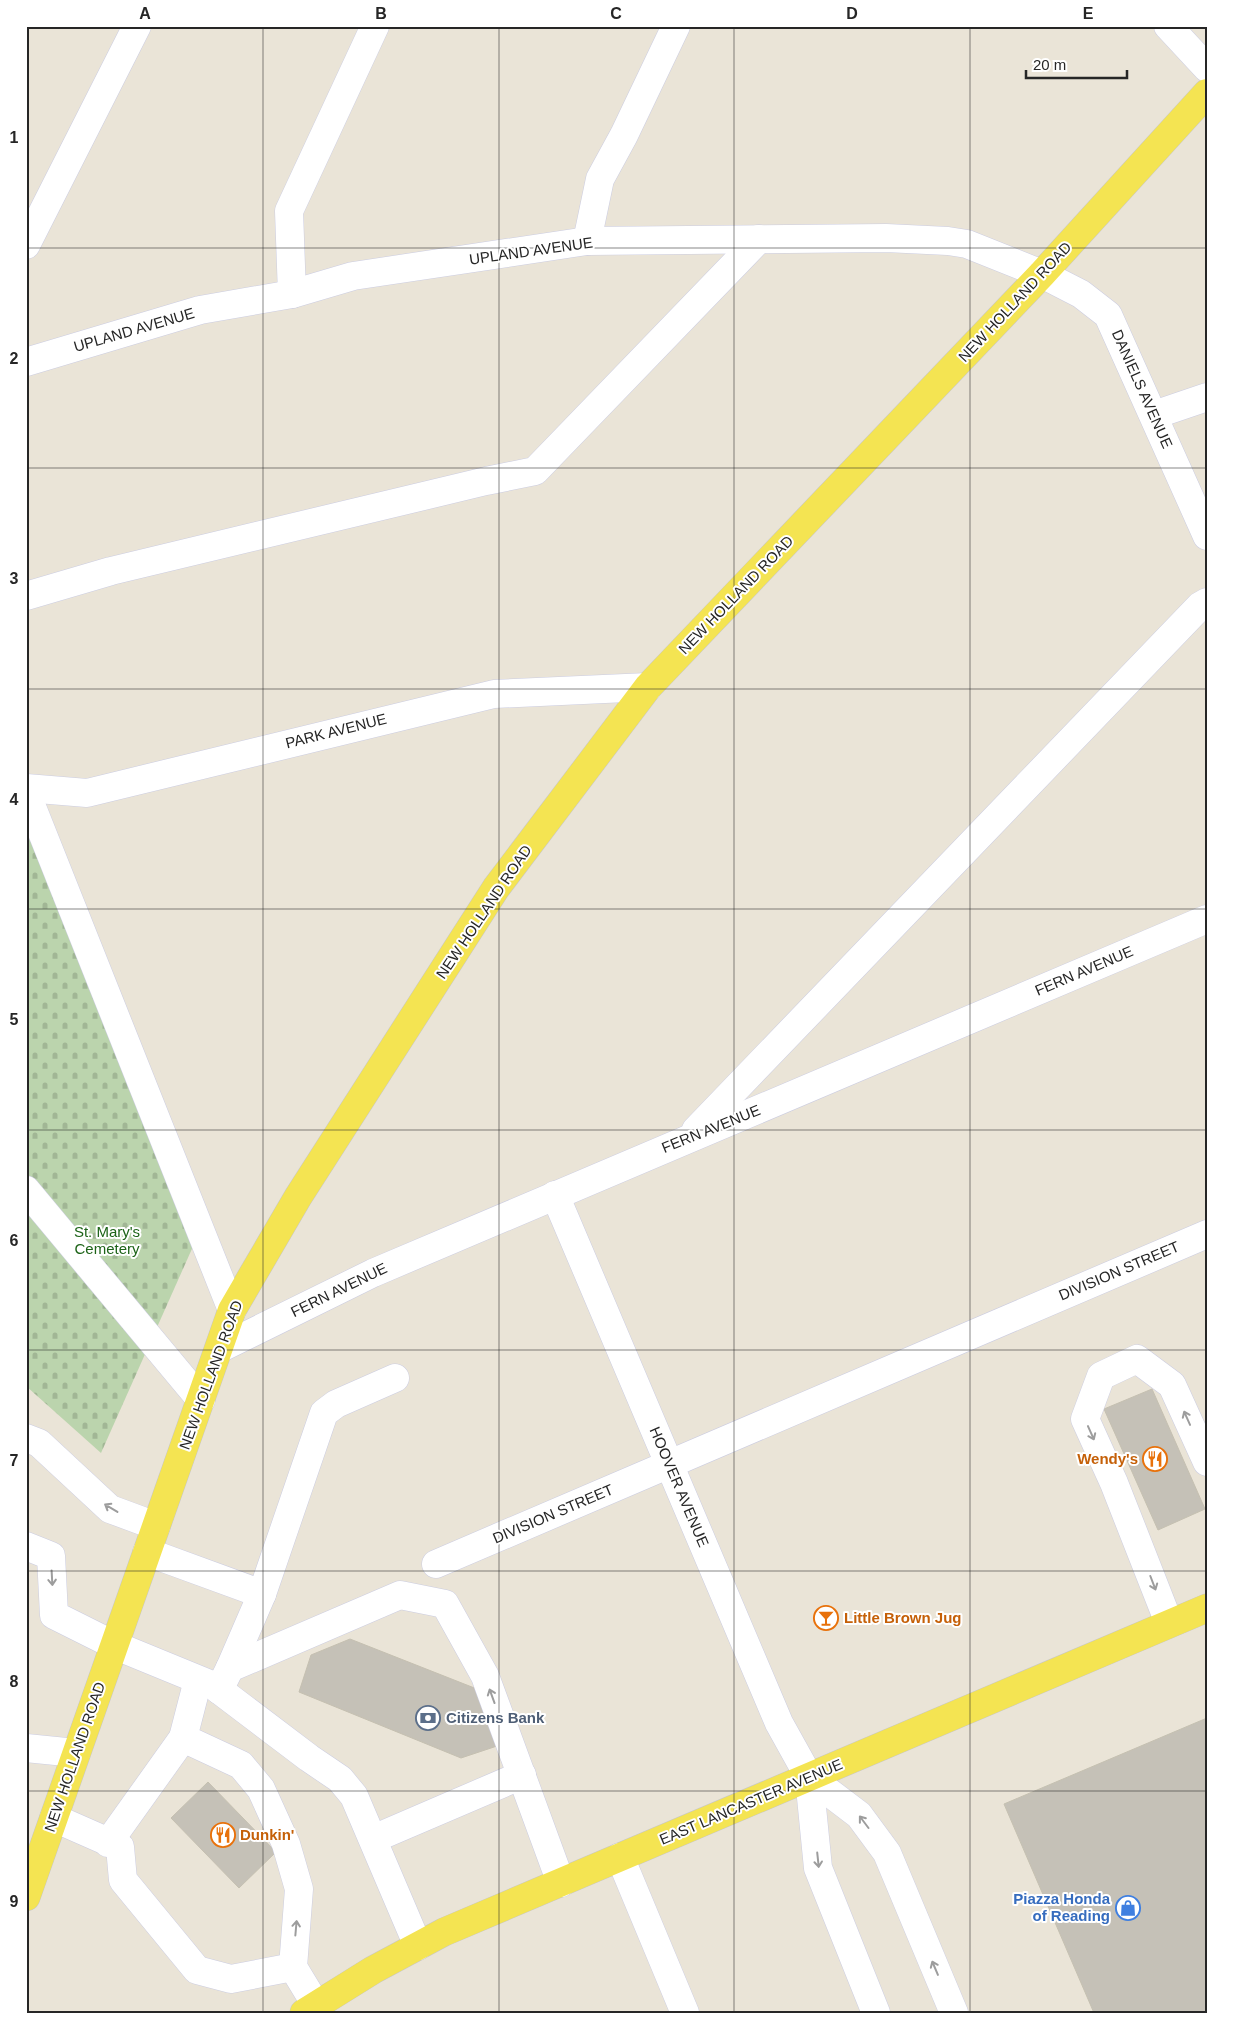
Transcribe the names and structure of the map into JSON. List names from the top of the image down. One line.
{"streets":{"main road":["NEW HOLLAND ROAD","EAST LANCASTER AVENUE"],"street":["UPLAND AVENUE","DANIELS AVENUE","PARK AVENUE","FERN AVENUE","DIVISION STREET","HOOVER AVENUE"]},"crossings":[["UPLAND AVENUE","NEW HOLLAND ROAD"],["UPLAND AVENUE","DANIELS AVENUE"],["NEW HOLLAND ROAD","DANIELS AVENUE"],["NEW HOLLAND ROAD","PARK AVENUE"],["NEW HOLLAND ROAD","FERN AVENUE"],["FERN AVENUE","HOOVER AVENUE"],["DIVISION STREET","HOOVER AVENUE"],["HOOVER AVENUE","EAST LANCASTER AVENUE"]],"parks":["St. Mary's Cemetery"],"places":{"restaurant":["Wendy's","Dunkin'"],"bar":["Little Brown Jug"],"bank":["Citizens Bank"],"shop":["Piazza Honda of Reading"]},"scale_bar":"20 m","grid":{"columns":["A","B","C","D","E"],"rows":["1","2","3","4","5","6","7","8","9"]}}
